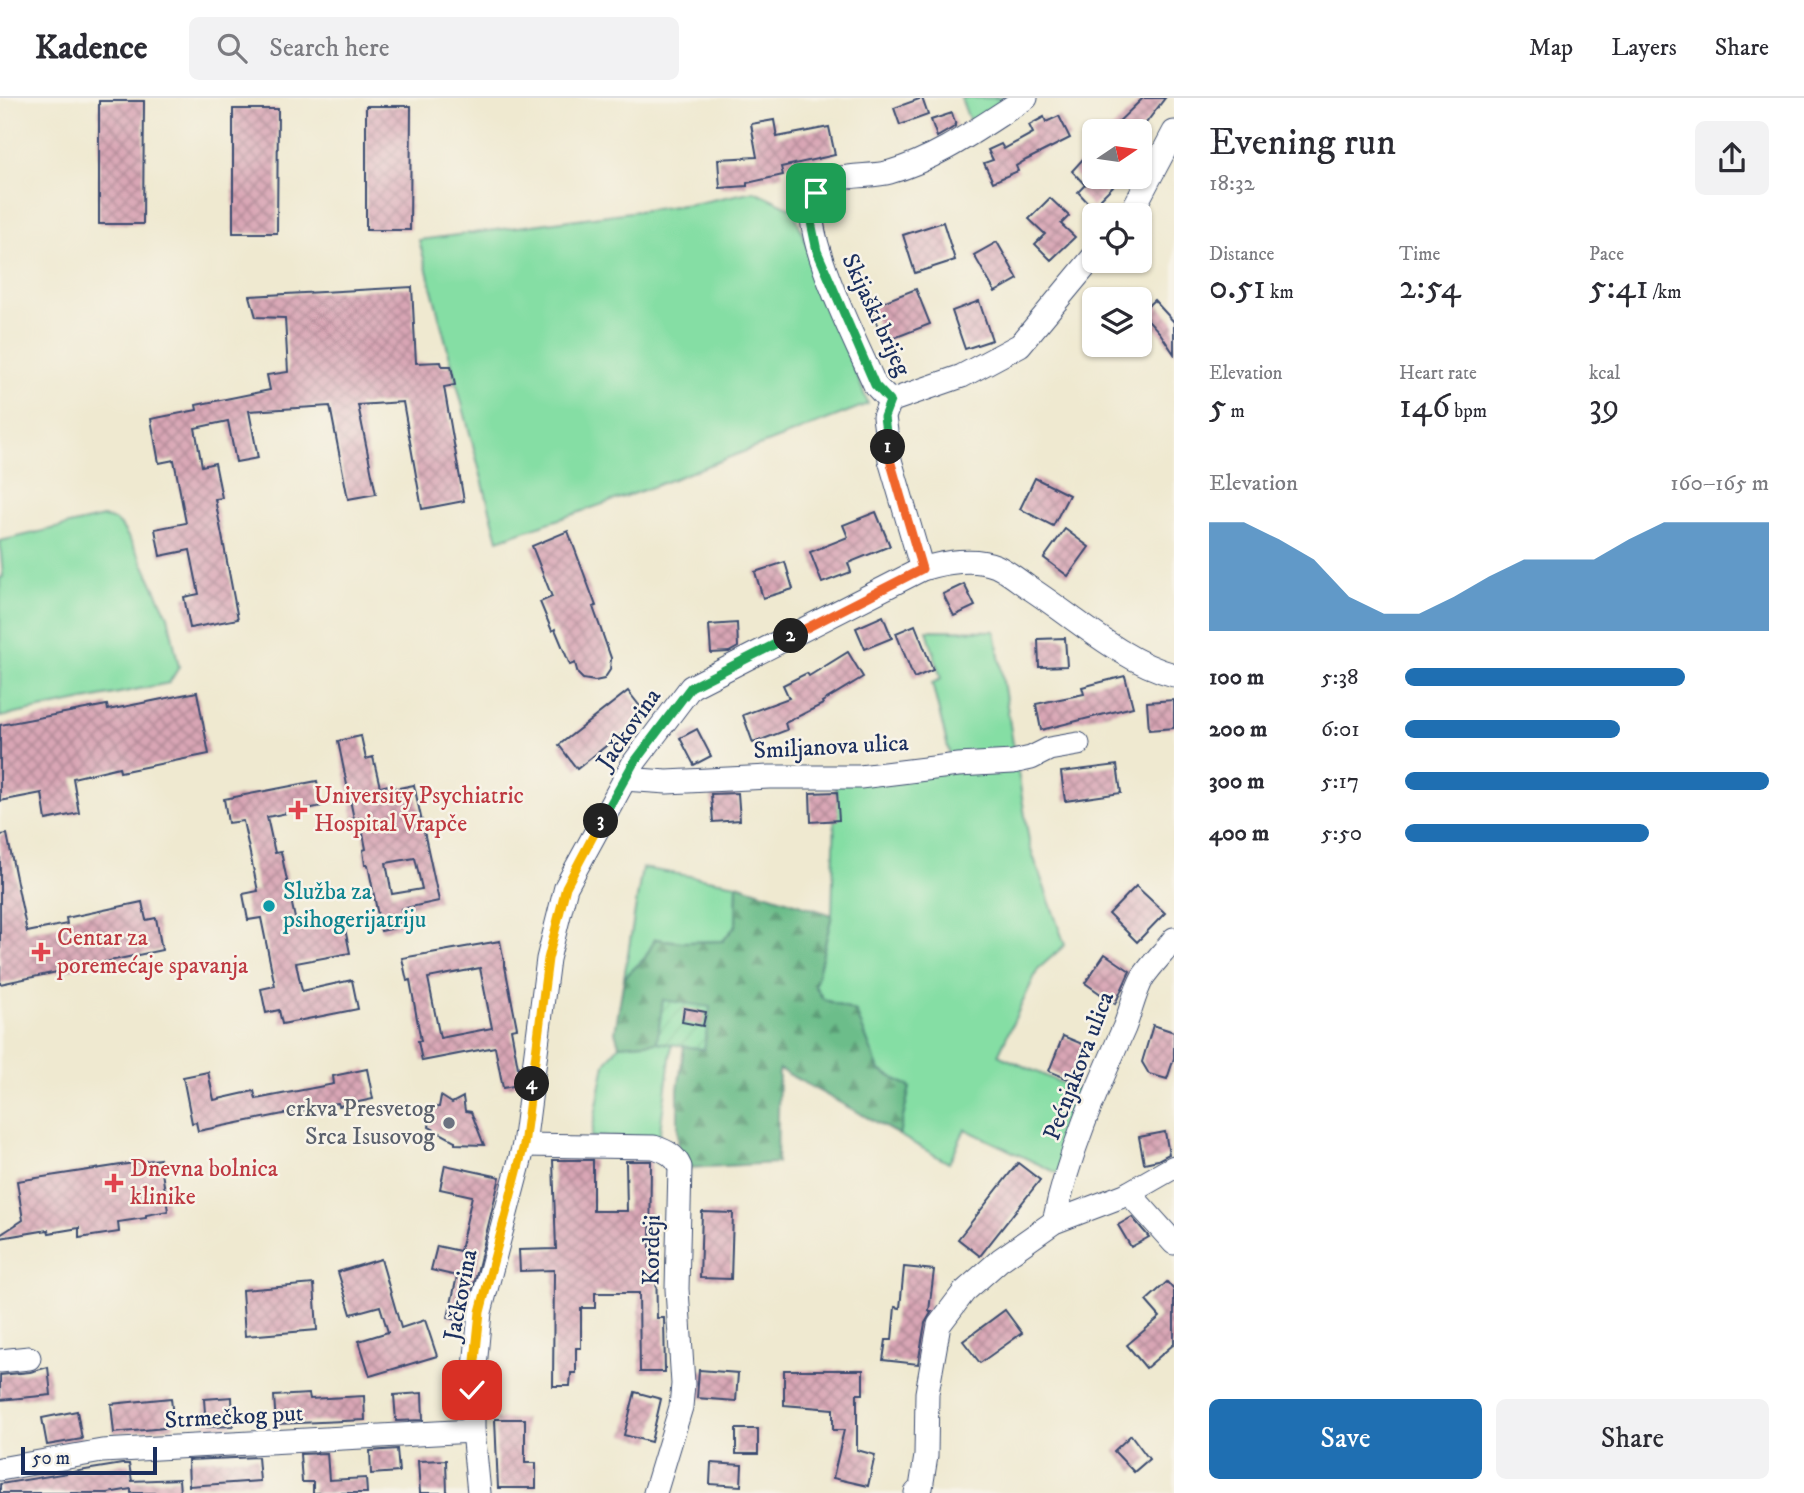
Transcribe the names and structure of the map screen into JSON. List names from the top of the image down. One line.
{"streets":{"street":["Skijaški brijeg","Jačkovina","Smiljanova ulica","Pećnjakova ulica","Kordeji","Strmečkog put"]},"crossings":[["Jačkovina","Smiljanova ulica"],["Jačkovina","Kordeji"],["Jačkovina","Strmečkog put"]],"places":{"health":["University Psychiatric Hospital Vrapče","Centar za poremećaje spavanja","Dnevna bolnica klinike"],"other":["Služba za psihogerijatriju","crkva Presvetog Srca Isusovog"]},"scale_bar":"50 m","north":"right","page":{"header":"Kadence","search":"Search here","nav":["Map","Layers","Share"],"heading":["Evening run","18:32"],"stats":[["Distance","0.51 km"],["Time","2:54"],["Pace","5:41 /km"],["Elevation","5 m"],["Heart rate","146 bpm"],["kcal","39"]],"pins":["1","2","3","4"],"chart":["Elevation","160–165 m"],"list":[{"name":"100 m","note":"5:38"},{"name":"200 m","note":"6:01"},{"name":"300 m","note":"5:17"},{"name":"400 m","note":"5:50"}],"buttons":["Save","Share"],"scale":"50 m"}}
